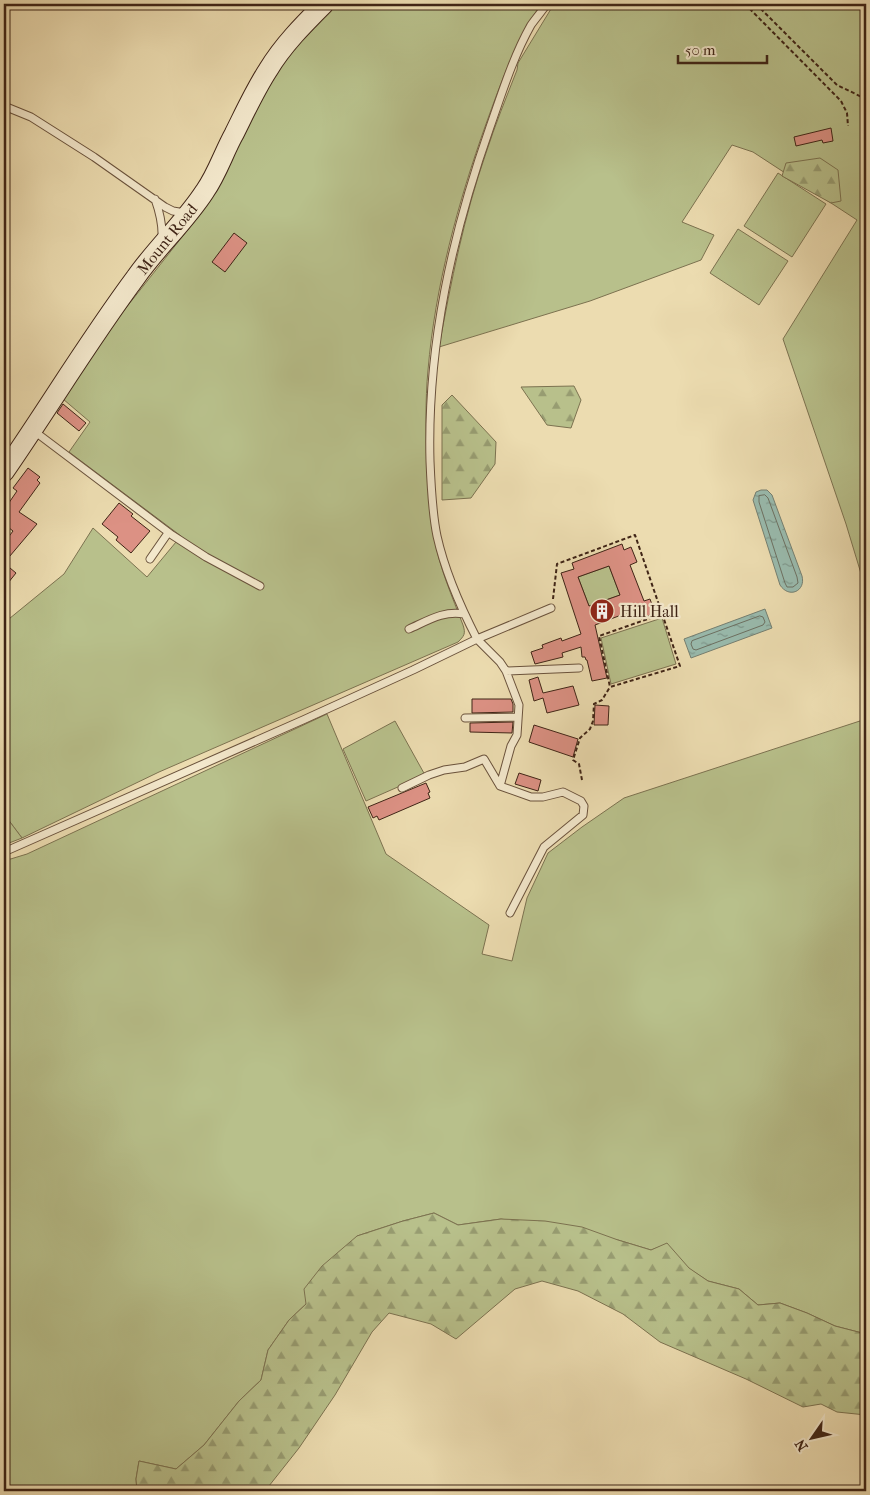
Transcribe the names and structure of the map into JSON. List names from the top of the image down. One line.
{"streets":{"street":["Mount Road"]},"places":{"building":["Hill Hall"]},"scale_bar":"50 m","north":"bottom left"}
